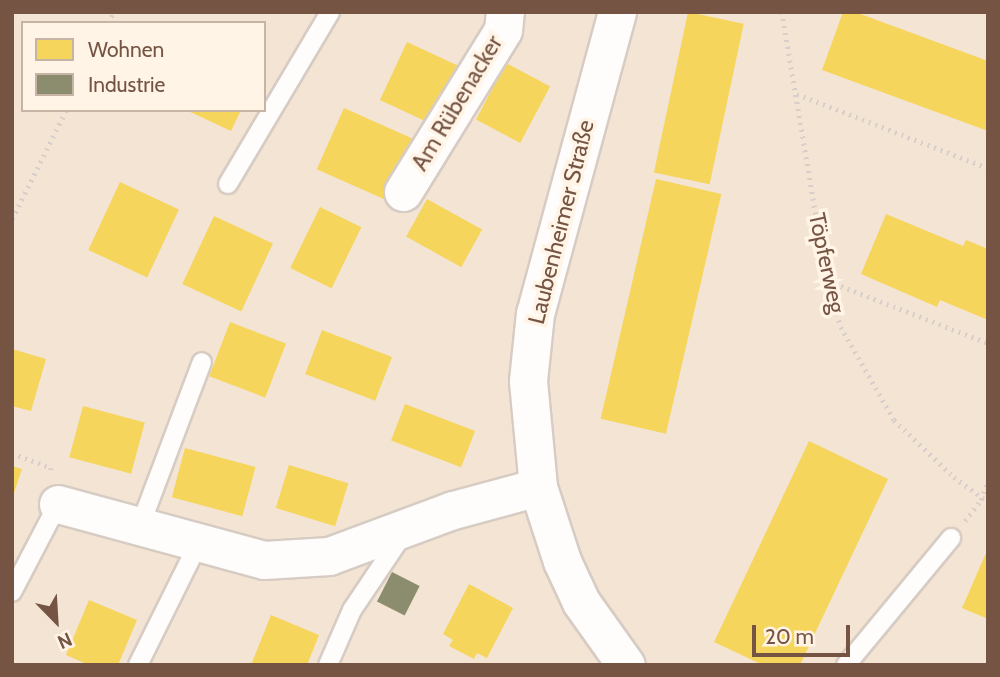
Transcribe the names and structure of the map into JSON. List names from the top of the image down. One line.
{"streets":{"street":["Am Rübenacker","Laubenheimer Straße"],"path":["Töpferweg"]},"legend":["Wohnen","Industrie"],"scale_bar":"20 m","north":"bottom right"}
